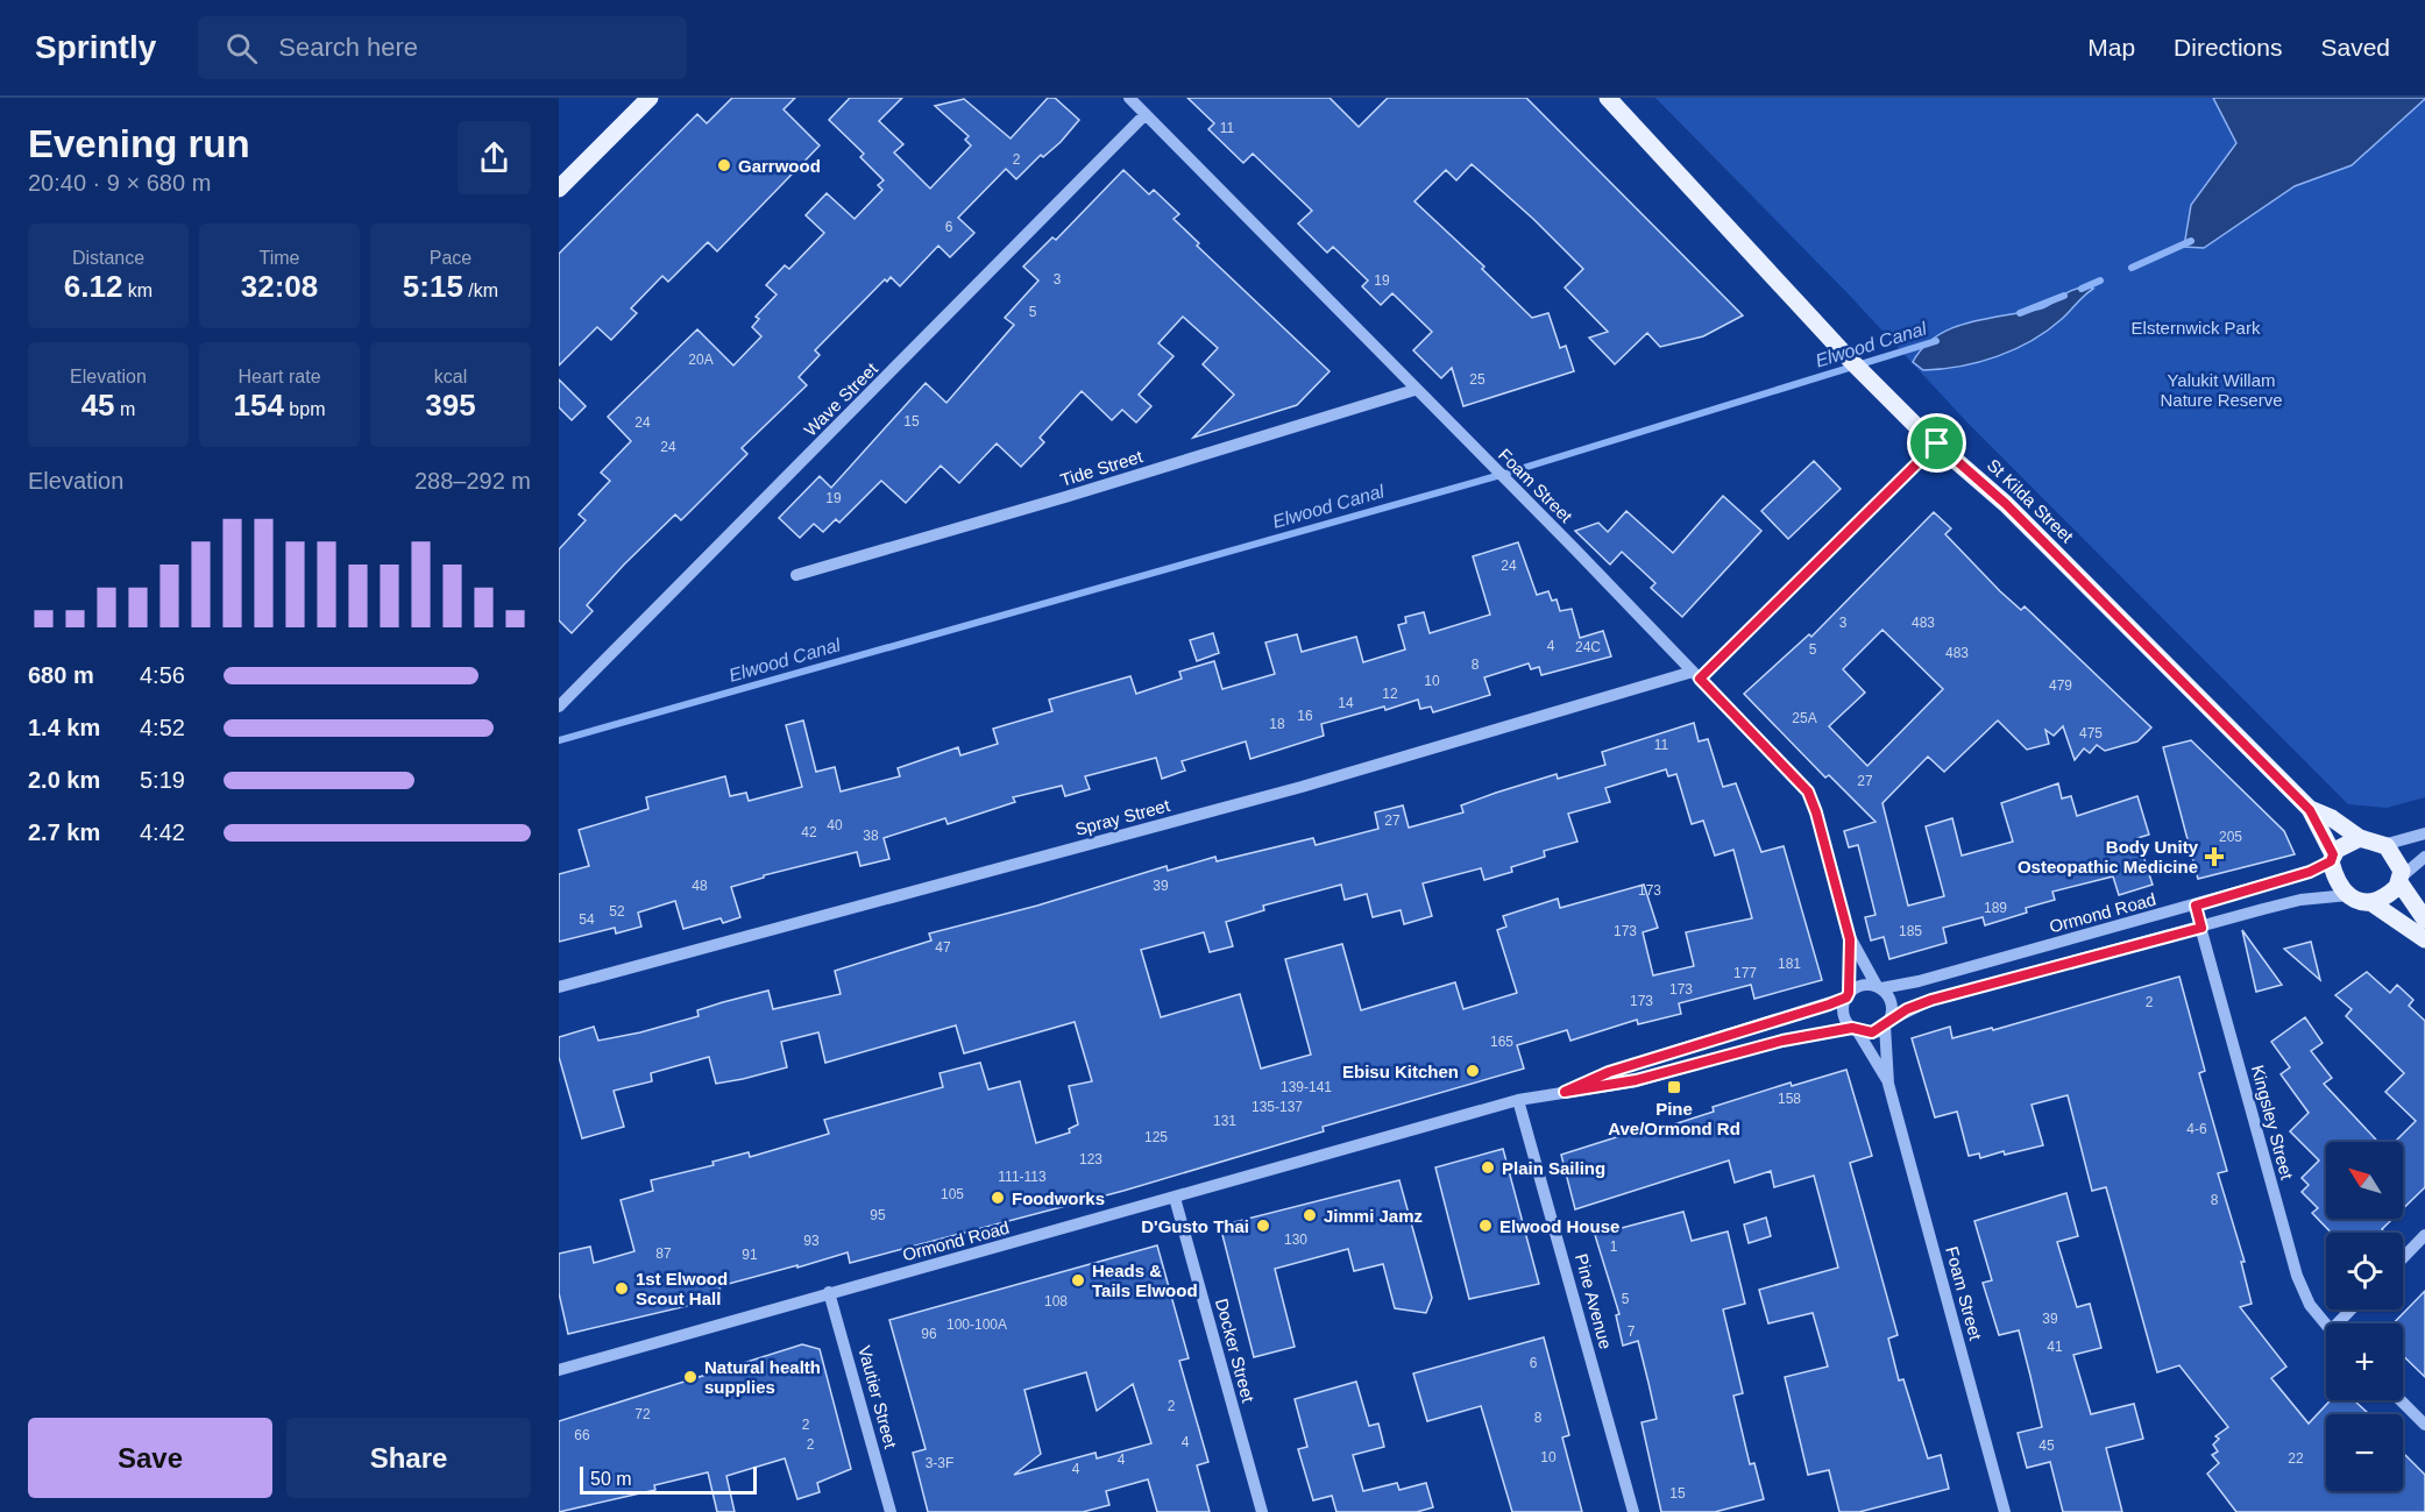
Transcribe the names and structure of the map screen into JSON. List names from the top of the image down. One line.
{"streets":{"main road":["St Kilda Street"],"street":["Wave Street","Tide Street","Foam Street","Spray Street","Ormond Road","Kingsley Street","Pine Avenue","Docker Street","Vautier Street"]},"crossings":[["Wave Street","Foam Street"],["Tide Street","Foam Street"],["Foam Street","Spray Street"],["Foam Street","Ormond Road"],["St Kilda Street","Spray Street"],["St Kilda Street","Ormond Road"],["Ormond Road","Kingsley Street"],["Ormond Road","Pine Avenue"],["Ormond Road","Docker Street"],["Ormond Road","Vautier Street"]],"water":["Elwood Canal"],"parks":["Elsternwick Park","Yalukit Willam Nature Reserve"],"places":{"other":["Garrwood","Ebisu Kitchen","Plain Sailing","Foodworks","Jimmi Jamz","D'Gusto Thai","Elwood House","Heads & Tails Elwood","1st Elwood Scout Hall","Natural health supplies"],"health":["Body Unity Osteopathic Medicine"],"transit":["Pine Ave/Ormond Rd"]},"house_numbers":["11","2","6","3","19","5","20A","25","15","24","24","19","24","3","483","4","24C","5","483","8","10","479","12","14","16","25A","18","475","11","27","27","40","42","38","205","48","39","173","189","52","54","173","185","47","181","177","173","173","2","165","139-141","158","135-137","131","4-6","125","123","111-113","105","8","95","130","93","1","87","91","5","108","39","100-100A","7","96","41","6","2","72","8","2","66","4","2","45","10","22","4","3-3F","4","15"],"scale_bar":"50 m","north":"top left","page":{"header":"Sprintly","search":"Search here","nav":["Map","Directions","Saved"],"heading":["Evening run","20:40 · 9 × 680 m"],"stats":[["Distance","6.12 km"],["Time","32:08"],["Pace","5:15 /km"],["Elevation","45 m"],["Heart rate","154 bpm"],["kcal","395"]],"chart":["Elevation","288–292 m"],"list":[{"name":"680 m","note":"4:56"},{"name":"1.4 km","note":"4:52"},{"name":"2.0 km","note":"5:19"},{"name":"2.7 km","note":"4:42"}],"map_buttons":["+","−"],"buttons":["Save","Share"],"scale":"50 m"}}
